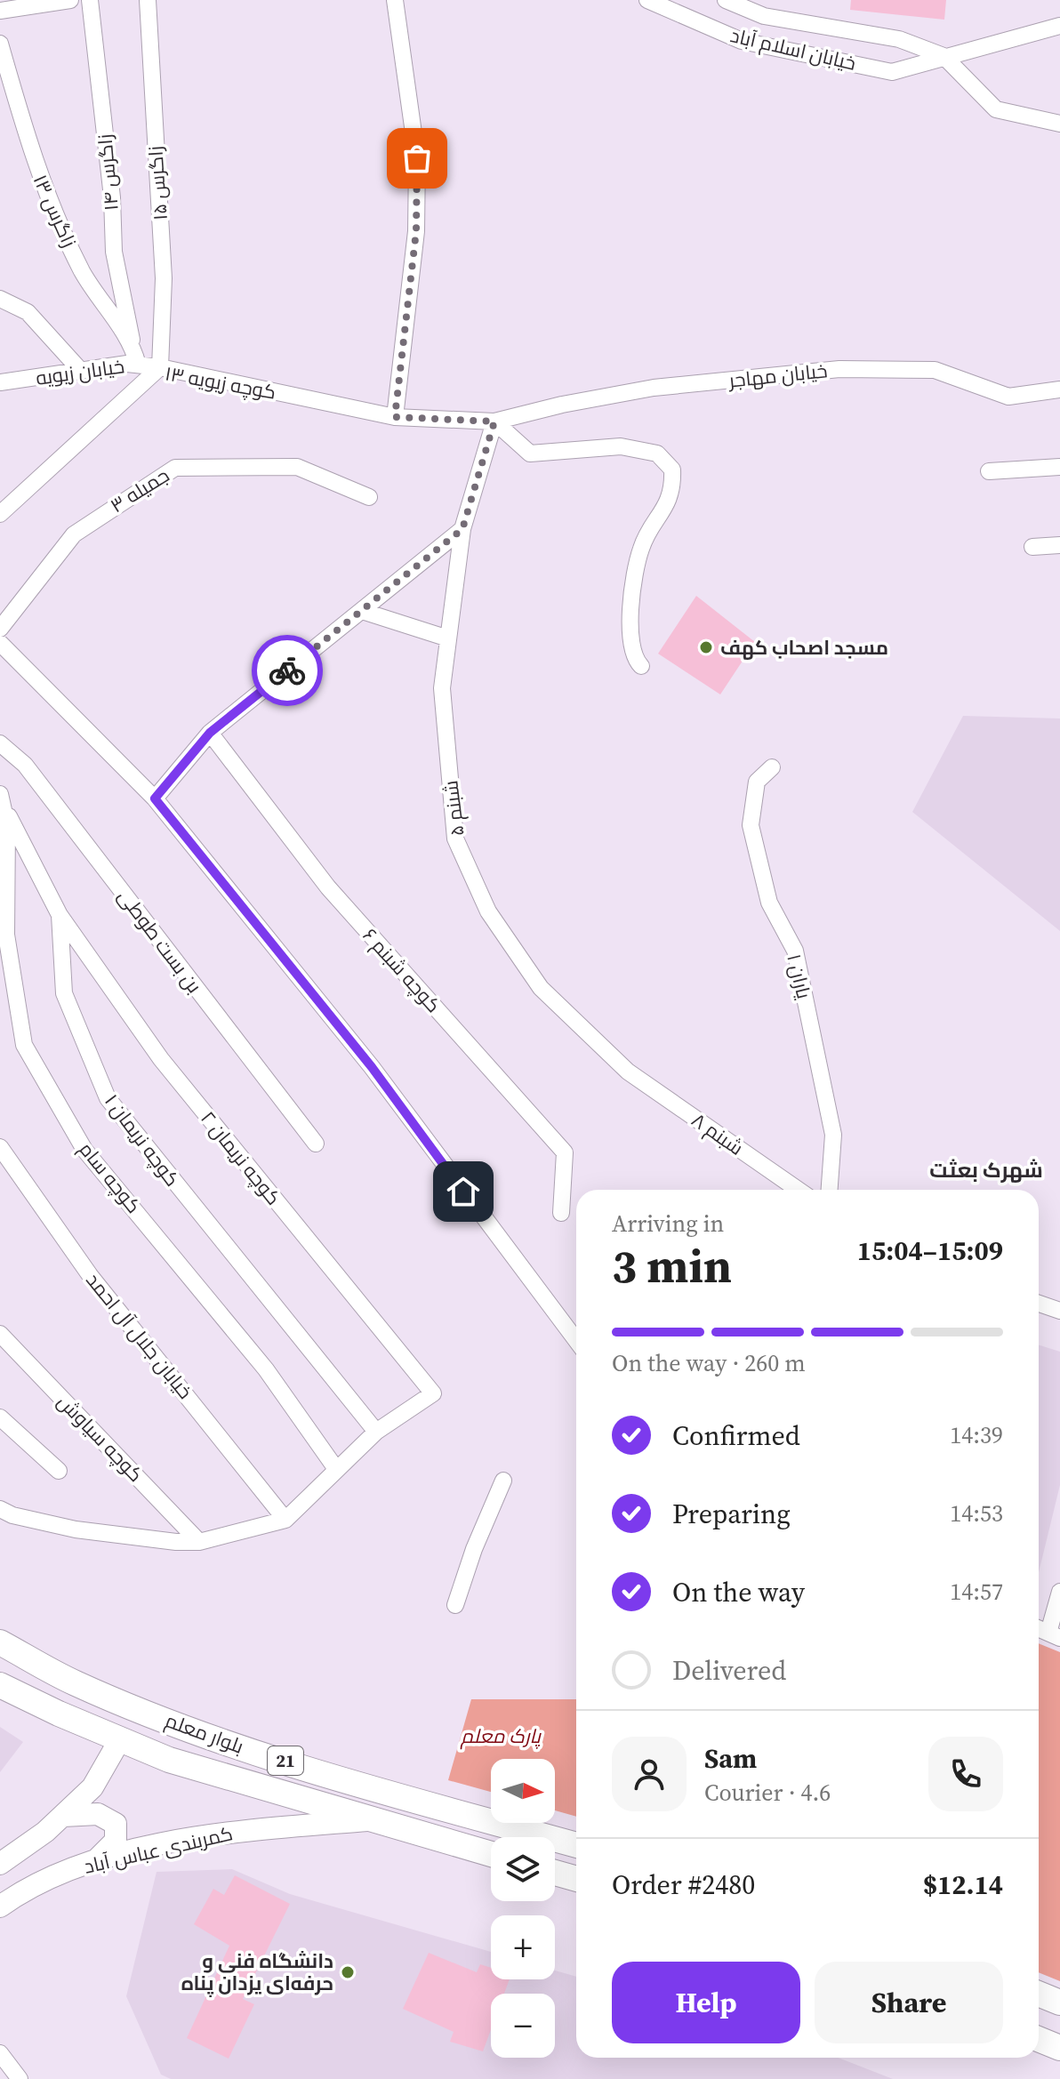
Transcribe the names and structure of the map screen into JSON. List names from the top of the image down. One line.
{"streets":{"main road":["بلوار معلم","21","کمربندی عباس آباد"],"street":["خیابان اسلام آباد","زاگرس ۱۴","زاگرس ۱۵","زاگرس ۱۳","خیابان زیویه","خیابان مهاجر","کوچه زیویه ۱۳","جمیله ۳","شبنم ۵","بن بست طوطی","کوچه شبنم ۶","یاران ۱","شبنم ۸","کوچه نریمان ۱","کوچه نریمان ۲","کوچه سام","خیابان جلال آل احمد","کوچه سیاوش"]},"crossings":[["زاگرس ۱۴","زاگرس ۱۳"],["زاگرس ۱۵","خیابان زیویه"],["زاگرس ۱۵","کوچه زیویه ۱۳"],["زاگرس ۱۳","خیابان زیویه"],["خیابان زیویه","کوچه زیویه ۱۳"],["خیابان مهاجر","کوچه زیویه ۱۳"],["خیابان مهاجر","شبنم ۵"],["کوچه زیویه ۱۳","شبنم ۵"],["شبنم ۵","شبنم ۸"],["کوچه نریمان ۱","کوچه نریمان ۲"],["کوچه نریمان ۱","کوچه سام"],["بلوار معلم","کمربندی عباس آباد"]],"districts":["شهرک بعثت"],"parks":["پارک معلم"],"places":["مسجد اصحاب کهف","دانشگاه فنی و حرفه‌ای یزدان پناه"],"north":"right","page":{"heading":["3 min","Arriving in","15:04–15:09"],"panel":["Sam","Courier · 4.6","Order #2480","$12.14"],"bar":"On the way · 260 m","list":[["Confirmed","14:39"],["Preparing","14:53"],["On the way","14:57"],"Delivered"],"map_buttons":["+","−"],"buttons":["Help","Share"]}}
